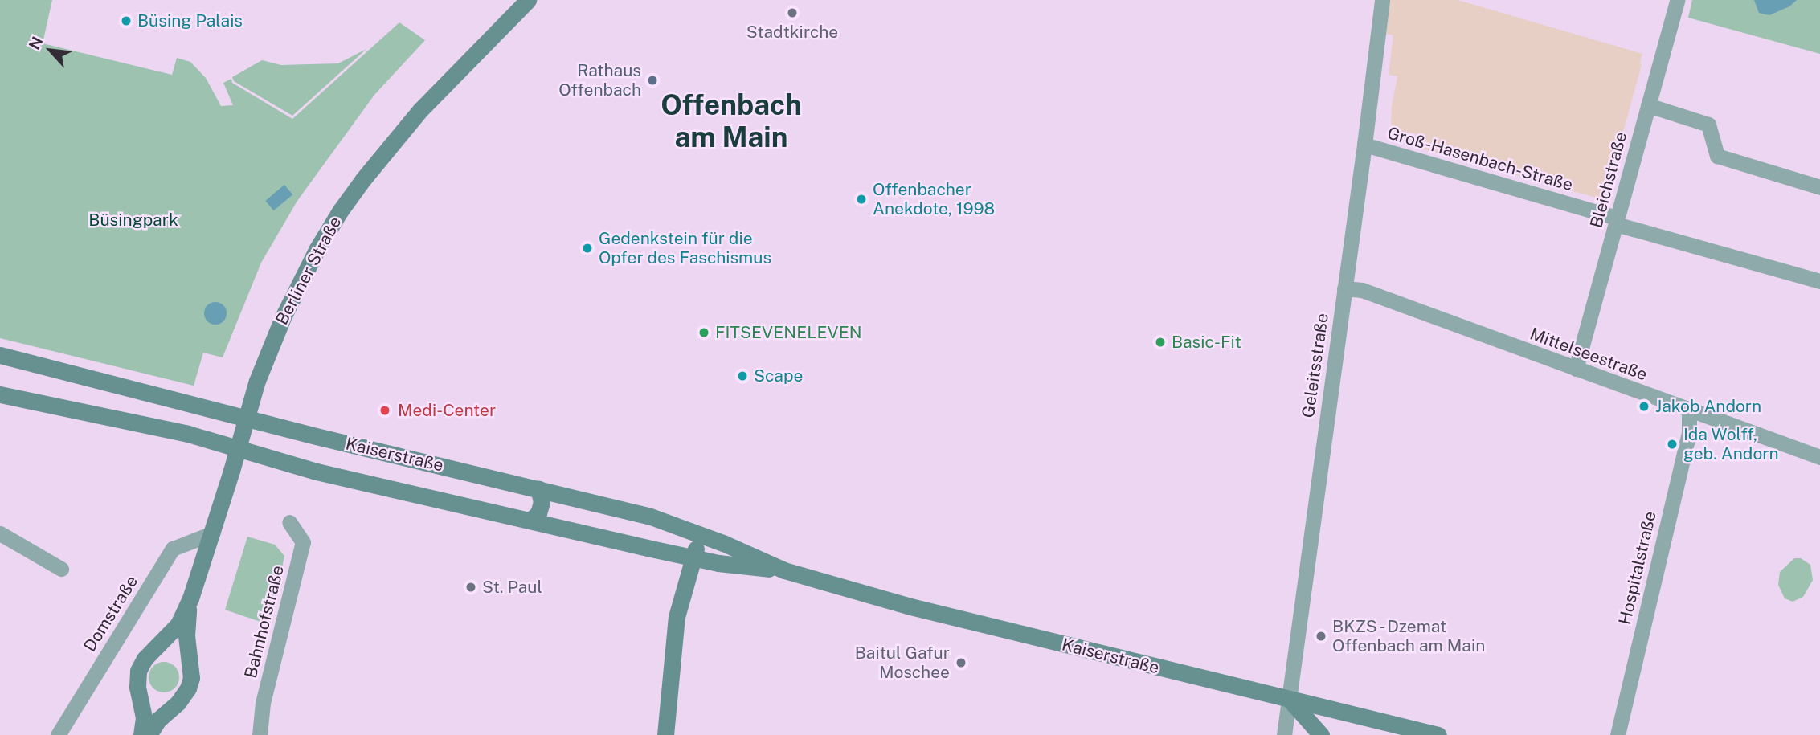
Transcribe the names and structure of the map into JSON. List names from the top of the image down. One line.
{"streets":{"main road":["Berliner Straße","Kaiserstraße"],"street":["Groß-Hasenbach-Straße","Bleichstraße","Mittelseestraße","Geleitsstraße","Hospitalstraße","Domstraße","Bahnhofstraße"]},"crossings":[["Groß-Hasenbach-Straße","Bleichstraße"],["Groß-Hasenbach-Straße","Geleitsstraße"],["Bleichstraße","Mittelseestraße"],["Berliner Straße","Kaiserstraße"],["Berliner Straße","Domstraße"],["Mittelseestraße","Geleitsstraße"],["Mittelseestraße","Hospitalstraße"],["Geleitsstraße","Kaiserstraße"]],"districts":["Offenbach am Main"],"parks":["Büsingpark"],"places":["Stadtkirche","Büsing Palais","Rathaus Offenbach","Offenbacher Anekdote, 1998","Gedenkstein für die Opfer des Faschismus","FITSEVENELEVEN","Basic-Fit","Scape","Jakob Andorn","Medi-Center","Ida Wolff, geb. Andorn","St. Paul","BKZS - Dzemat Offenbach am Main","Baitul Gafur Moschee"],"north":"top left"}
